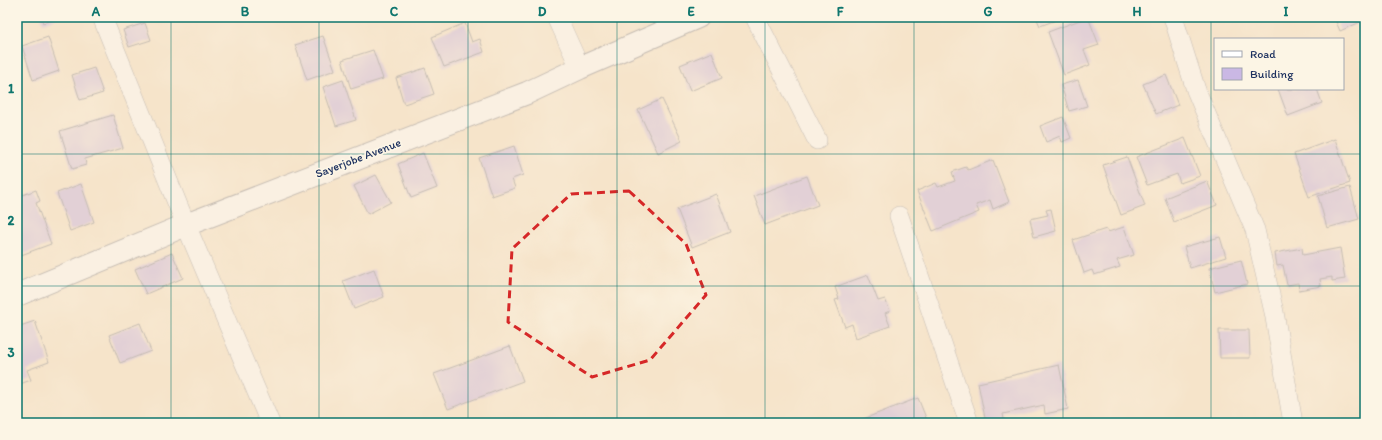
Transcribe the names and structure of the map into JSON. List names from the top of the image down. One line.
{"streets":{"street":["Sayerjobe Avenue"]},"legend":["Road","Building"],"grid":{"columns":["A","B","C","D","E","F","G","H","I"],"rows":["1","2","3"]}}
